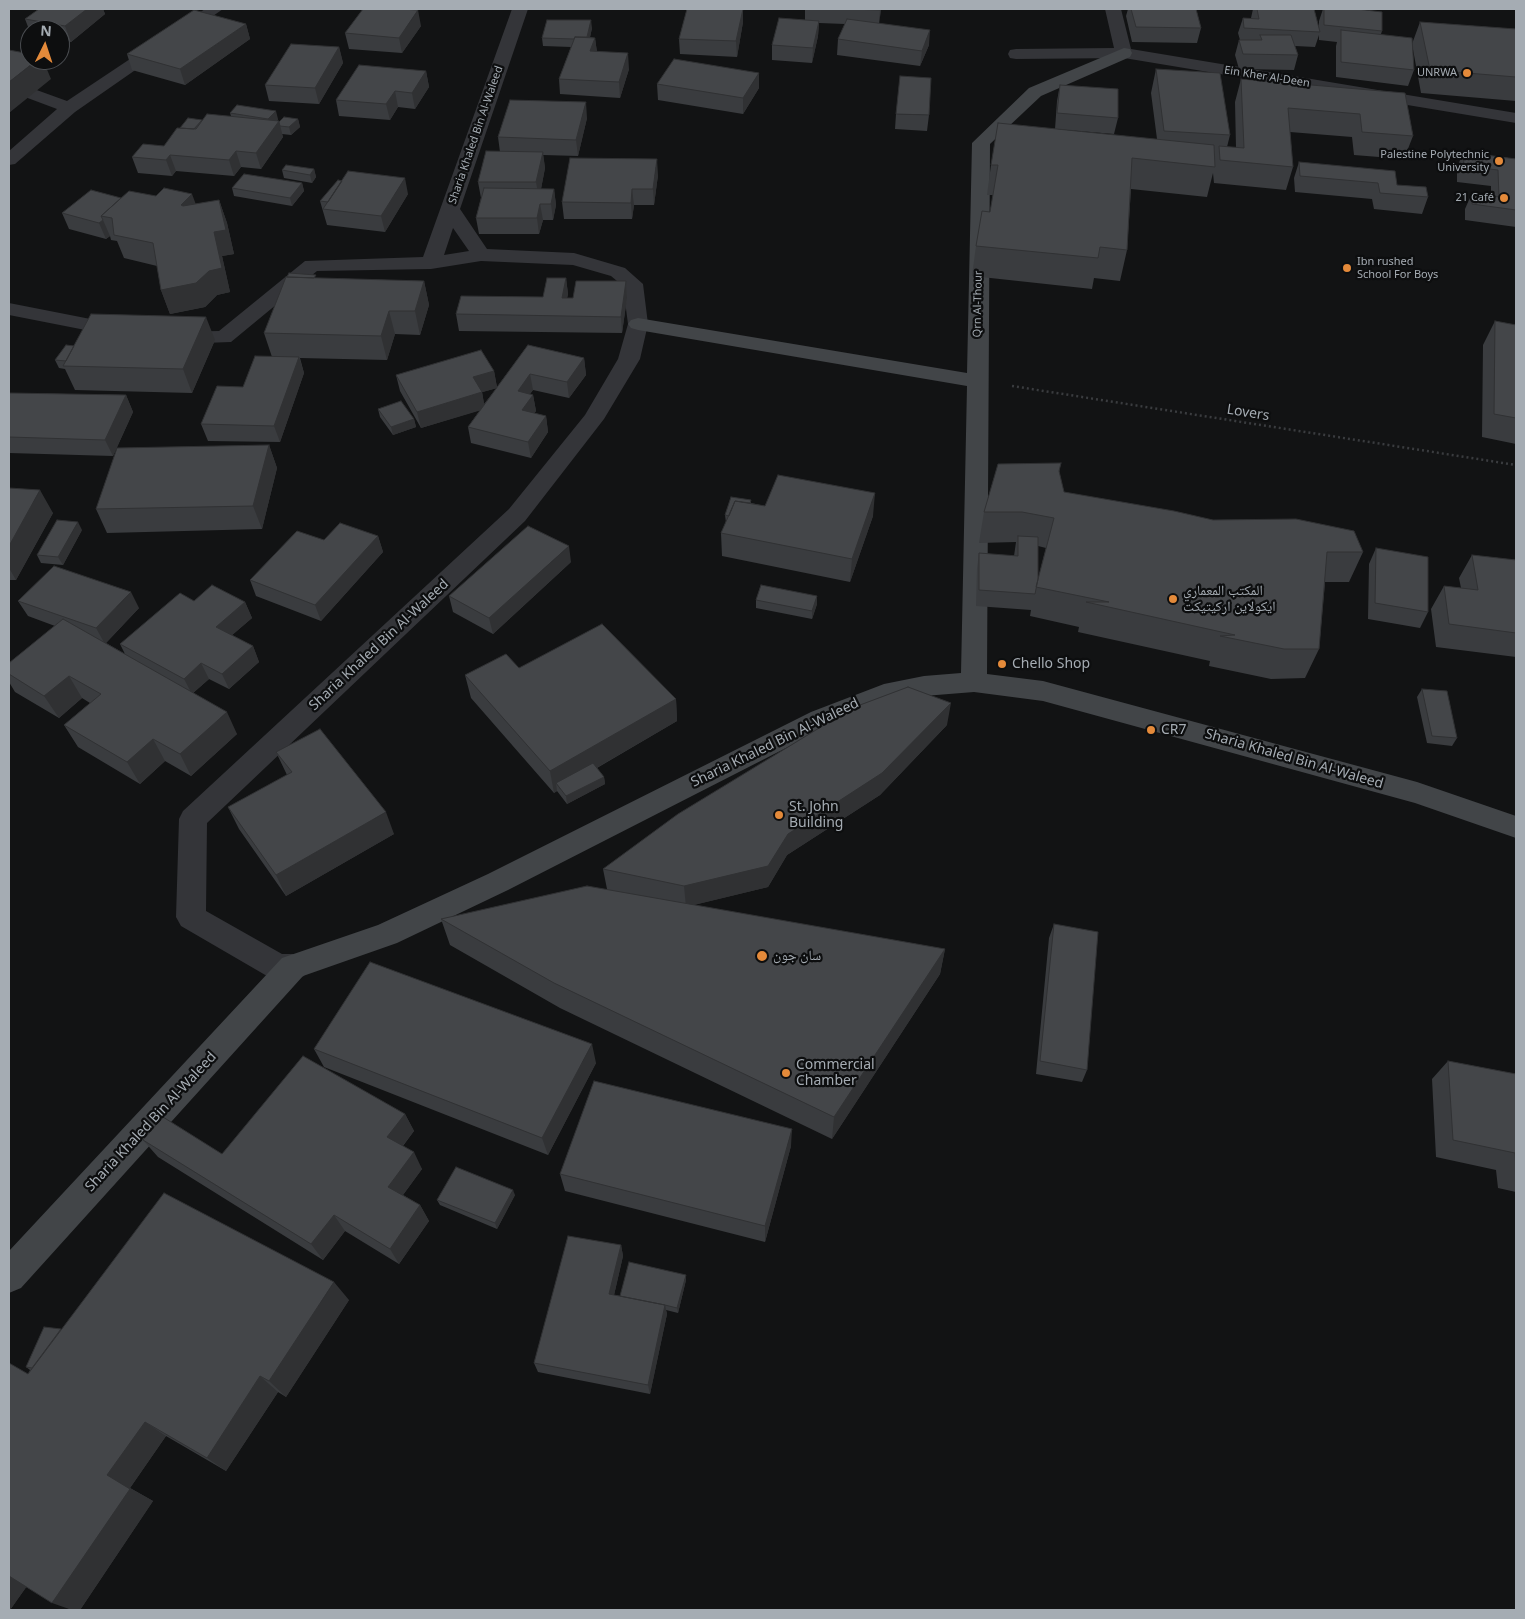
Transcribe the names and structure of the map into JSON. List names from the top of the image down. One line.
{"streets":{"street":["Ein Kher Al-Deen","Sharia Khaled Bin Al-Waleed","Qrn Al-Thour"],"path":["Lovers"]},"crossings":[["Ein Kher Al-Deen","Qrn Al-Thour"],["Sharia Khaled Bin Al-Waleed","Qrn Al-Thour"],["Qrn Al-Thour","Lovers"]],"places":["UNRWA","Palestine Polytechnic University","21 Café","Ibn rushed School For Boys","المكتب المعماري ايكولاين اركيتيكت","Chello Shop","CR7","St. John Building","سان جون","Commercial Chamber"],"north":"top"}
